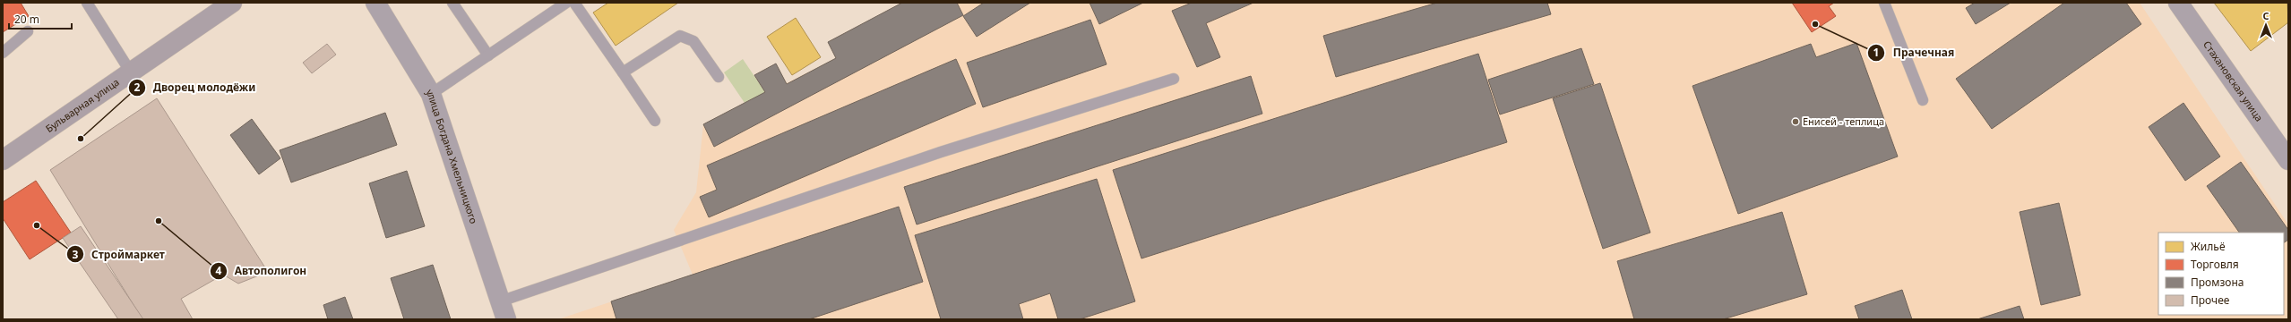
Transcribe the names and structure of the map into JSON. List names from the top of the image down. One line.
{"streets":{"main road":["Бульварная улица"],"street":["Стахановская улица","улица Богдана Хмельницкого"]},"places":["Прачечная","Енисей - теплица","Дворец молодёжи","Автополигон","Строймаркет"],"legend":["Жильё","Торговля","Промзона","Прочее"],"scale_bar":"20 m","north":"top"}
